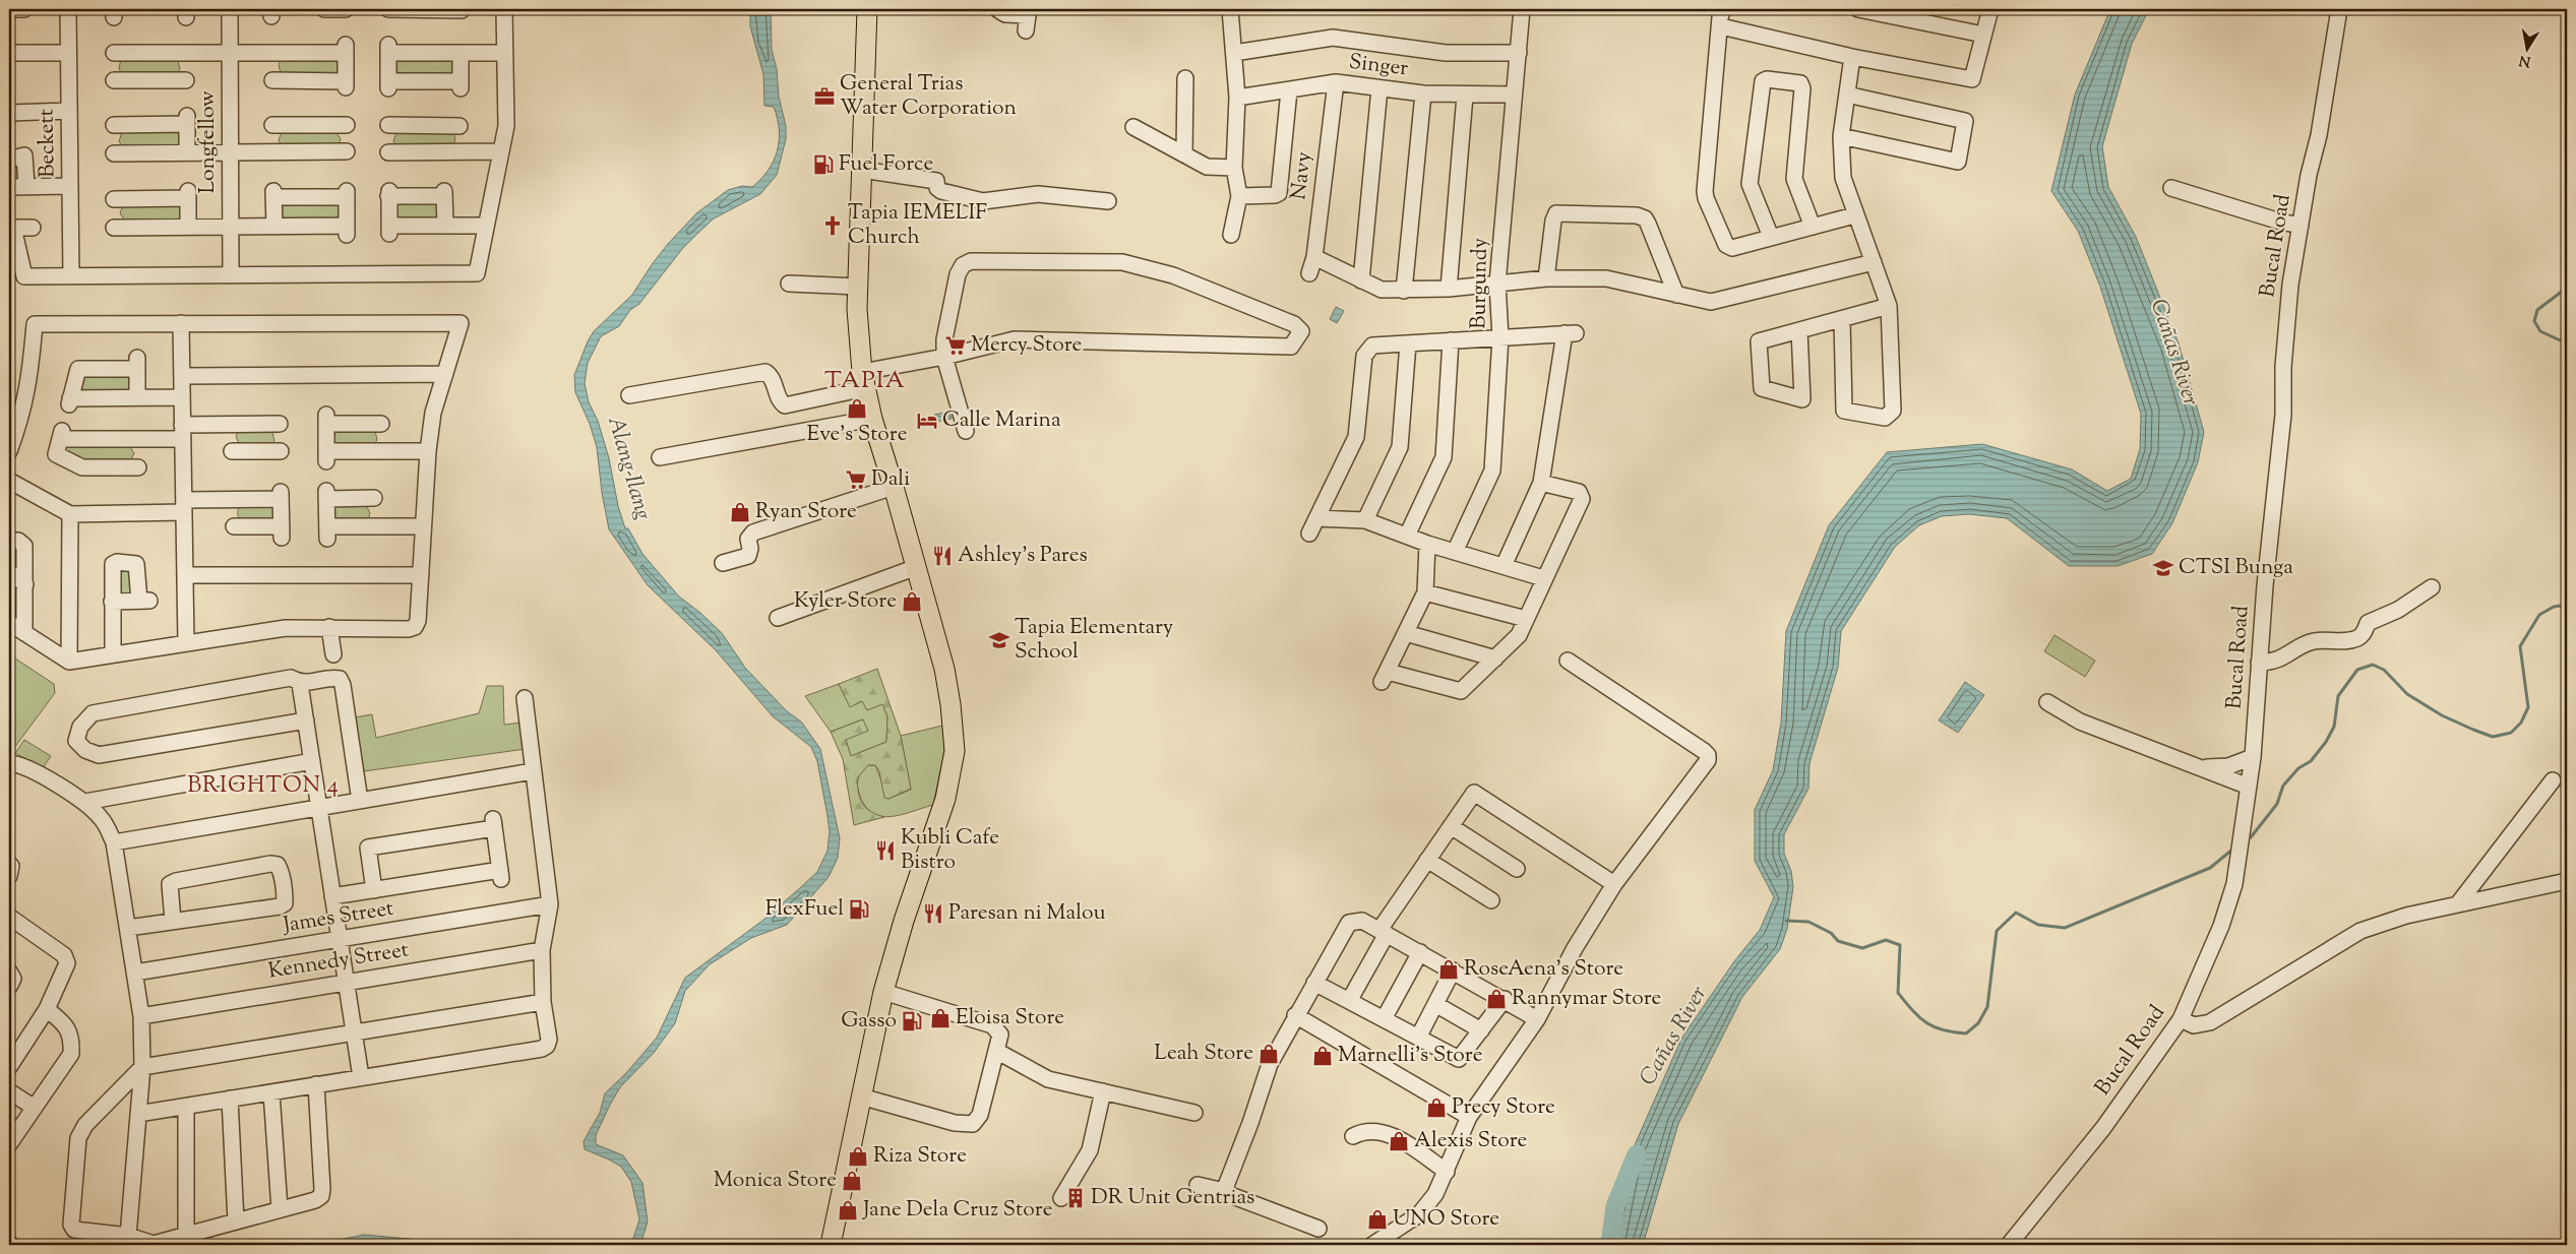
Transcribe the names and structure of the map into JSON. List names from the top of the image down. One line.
{"streets":{"street":["Singer","Longfellow","Beckett","Navy","Bucal Road","Burgundy","James Street","Kennedy Street"]},"crossings":[["Singer","Navy"],["Singer","Burgundy"]],"districts":["TAPIA","BRIGHTON 4"],"water":["Cañas River","Alang-Ilang"],"places":{"office":["General Trias Water Corporation"],"fuel station":["Fuel Force","FlexFuel","Gasso"],"church":["Tapia IEMELIF Church"],"supermarket":["Mercy Store","Dali"],"shop":["Eve's Store","Ryan Store","Kyler Store","RoseAena's Store","Rannymar Store","Eloisa Store","Leah Store","Marnelli's Store","Precy Store","Alexis Store","Riza Store","Monica Store","Jane Dela Cruz Store","UNO Store"],"hotel":["Calle Marina"],"restaurant":["Ashley's Pares","Kubli Cafe Bistro","Paresan ni Malou"],"school or university":["CTSI Bunga","Tapia Elementary School"],"building":["DR Unit Gentrias"]},"north":"bottom"}
